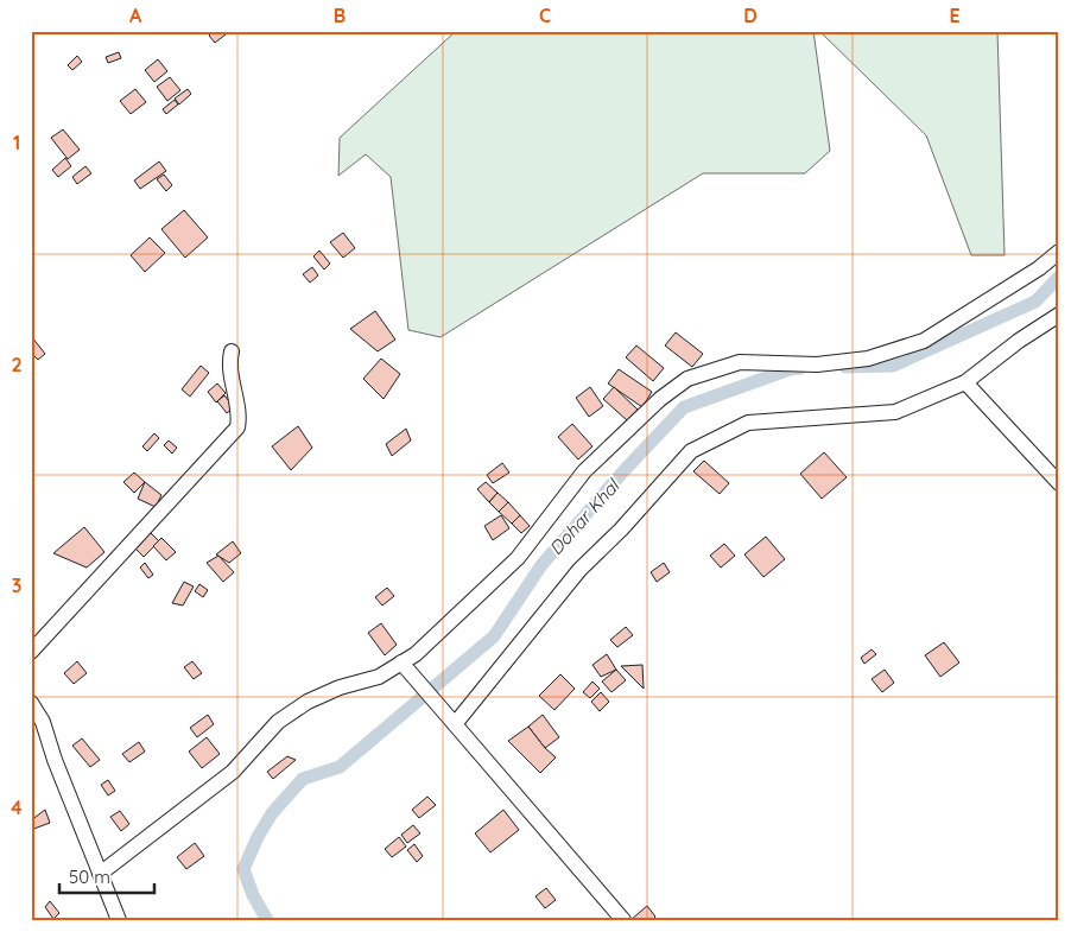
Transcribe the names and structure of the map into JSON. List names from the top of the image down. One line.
{"water":["Dohar Khal"],"scale_bar":"50 m","grid":{"columns":["A","B","C","D","E"],"rows":["1","2","3","4"]}}
